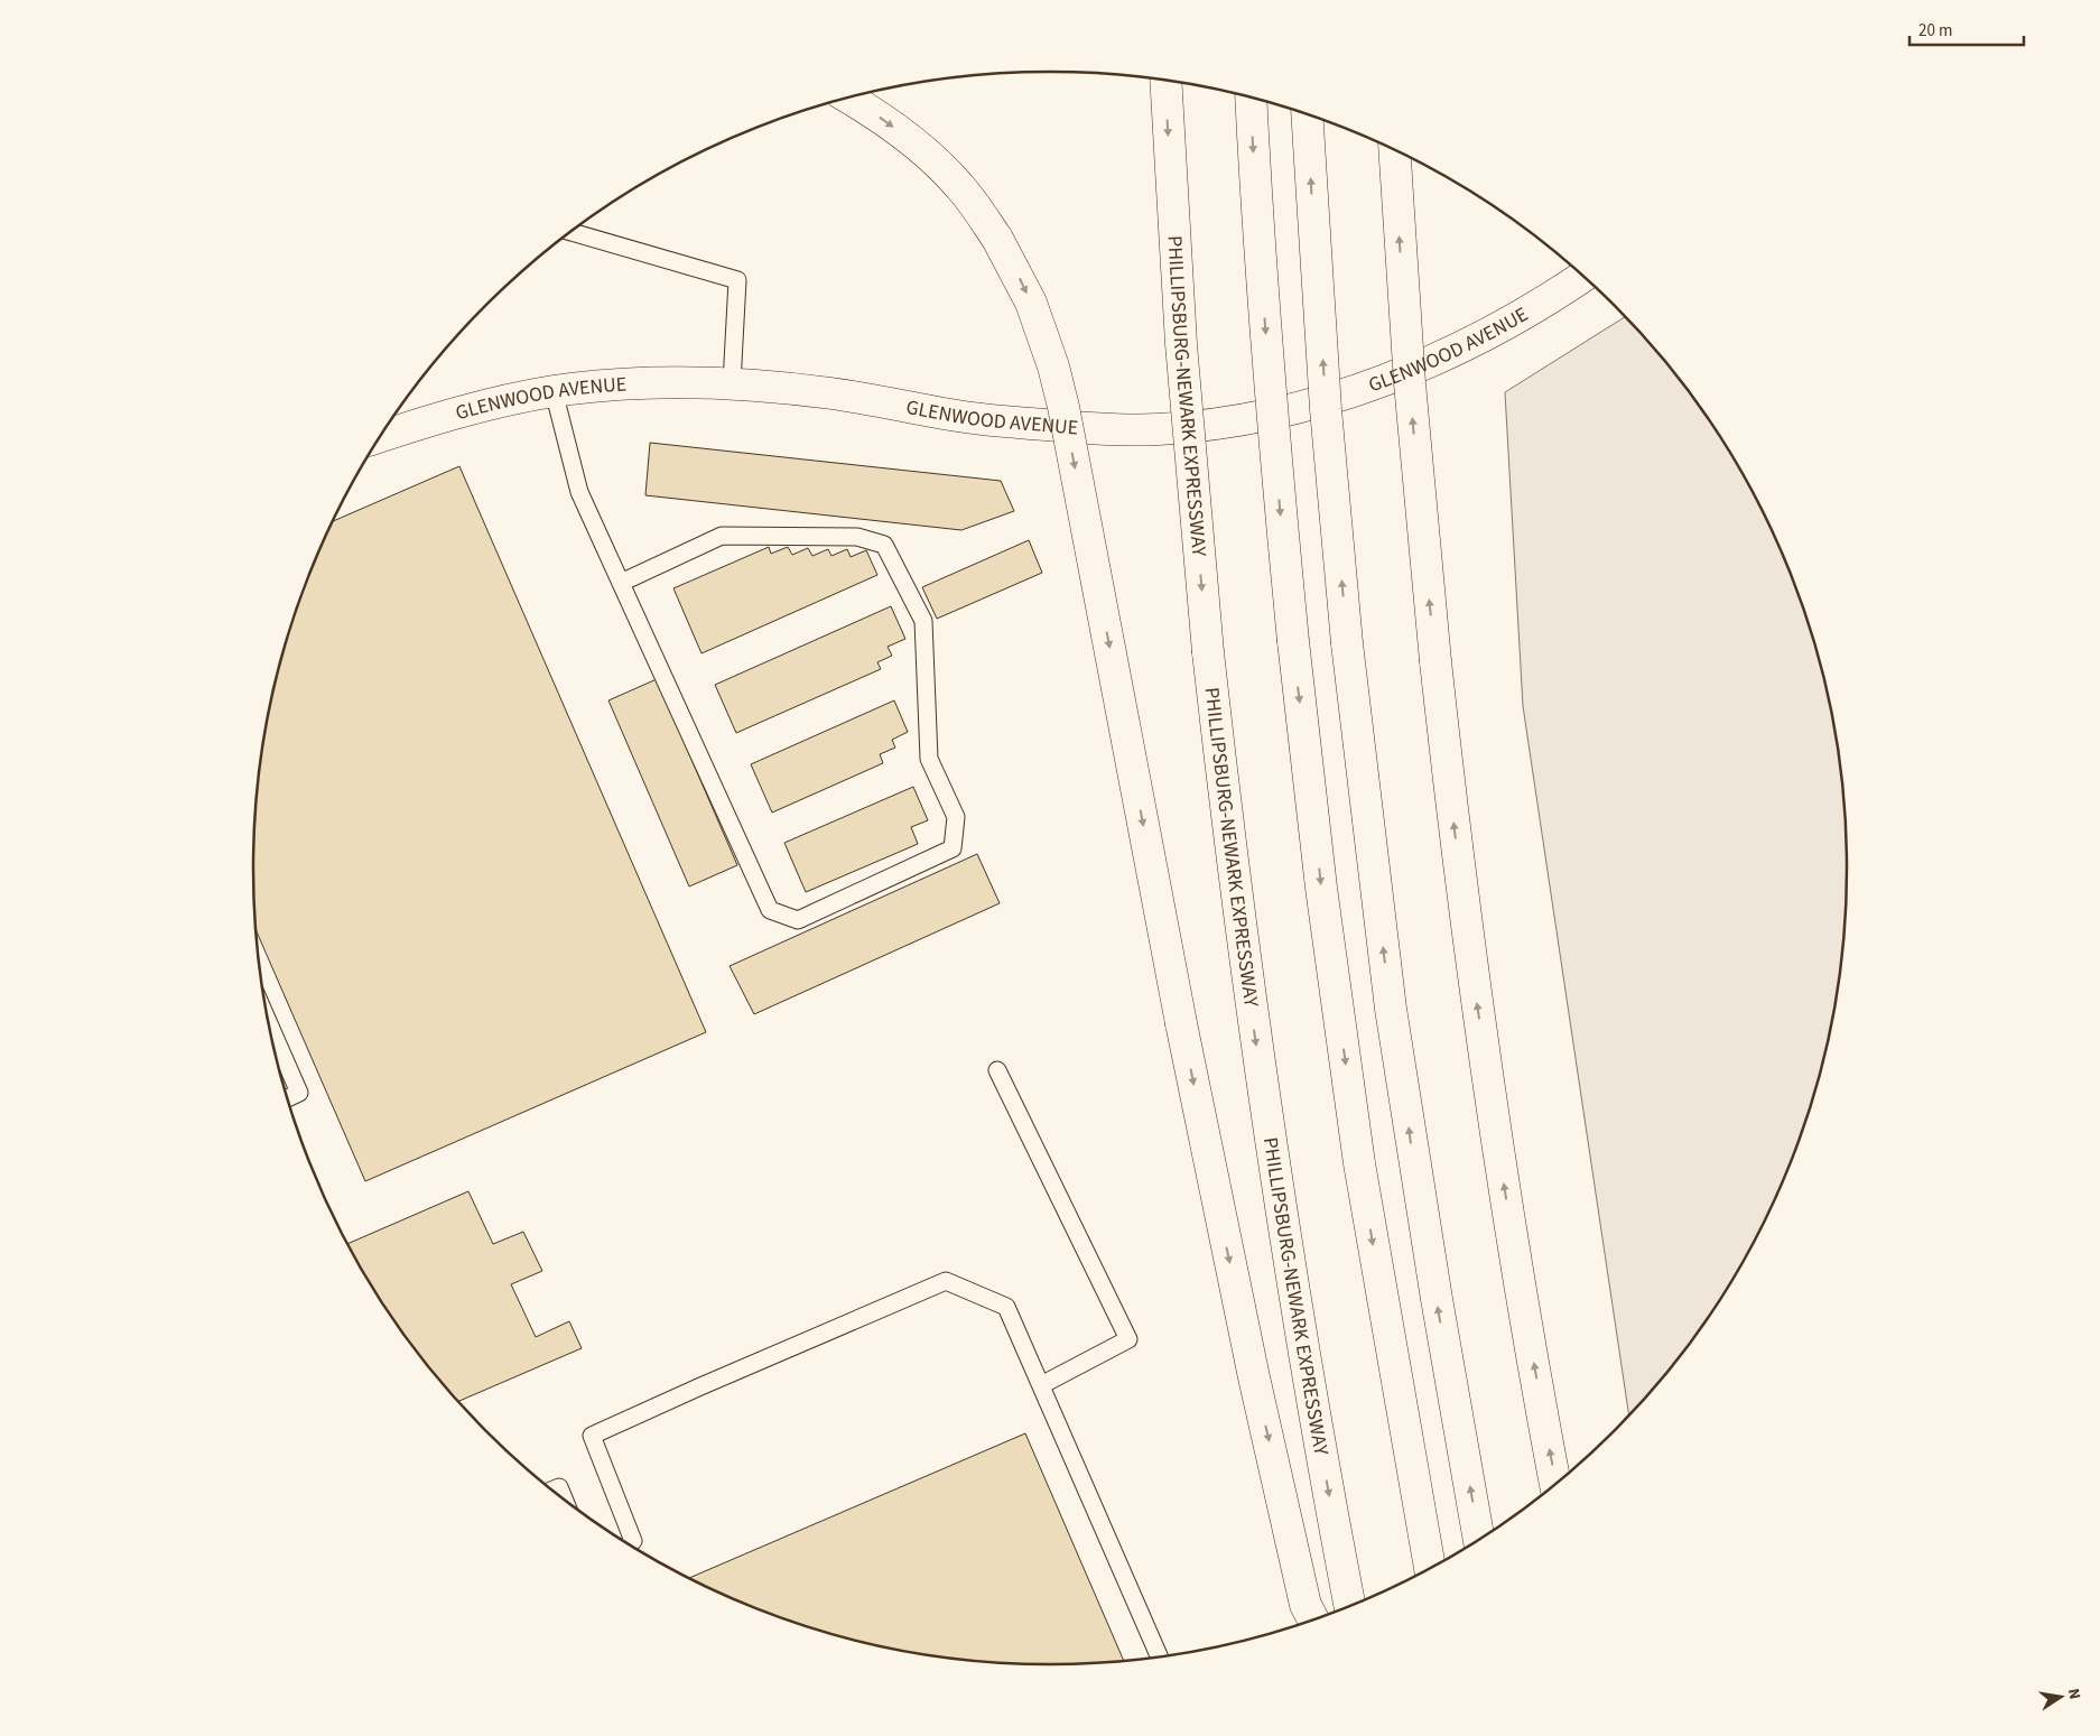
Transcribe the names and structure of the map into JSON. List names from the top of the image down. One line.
{"streets":{"main road":["GLENWOOD AVENUE","PHILLIPSBURG-NEWARK EXPRESSWAY"]},"scale_bar":"20 m","north":"right"}
